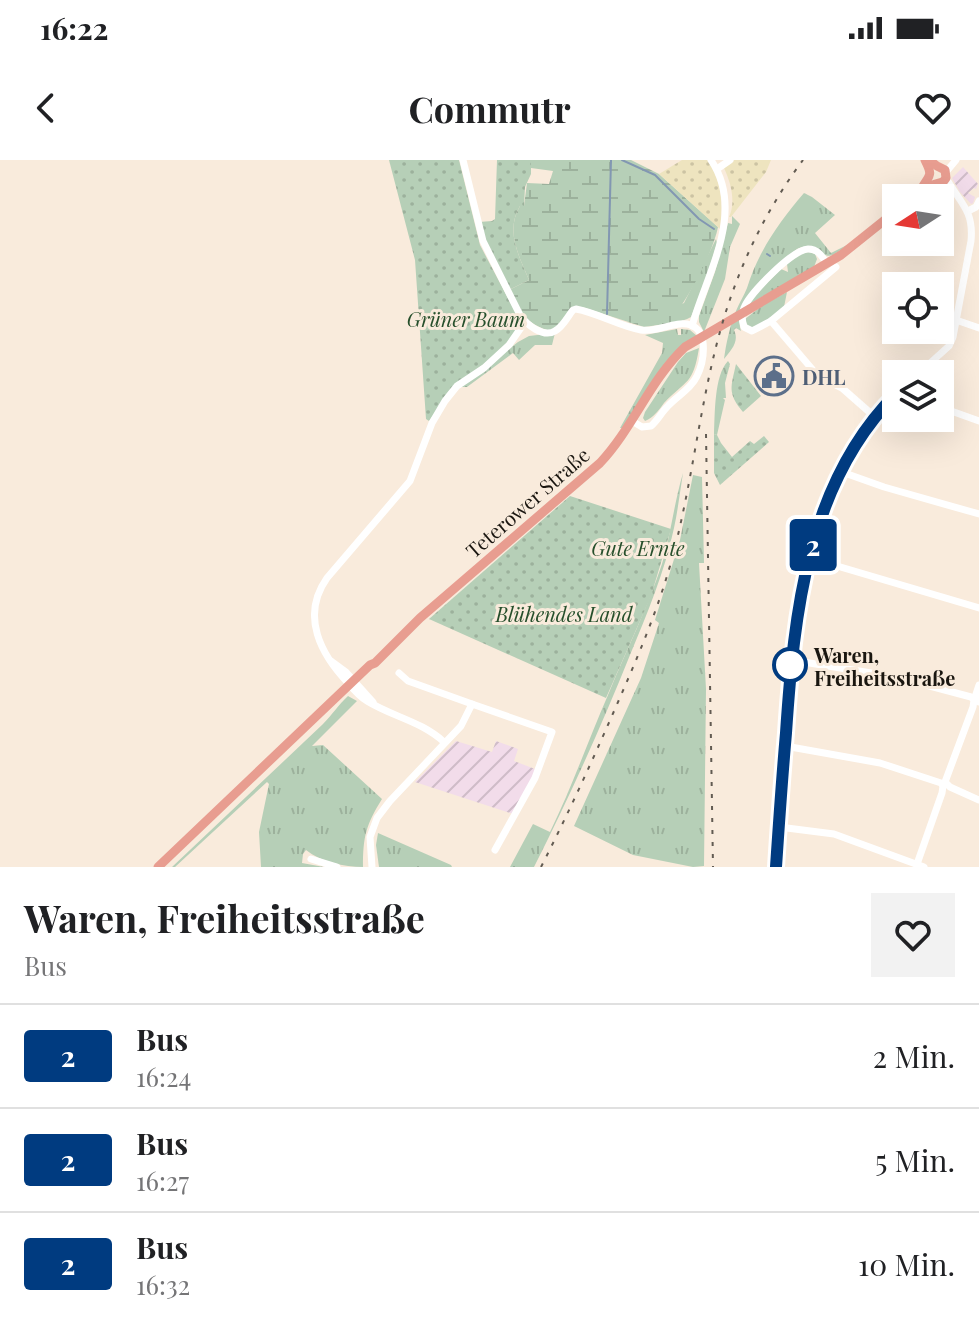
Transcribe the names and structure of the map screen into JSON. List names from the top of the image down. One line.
{"streets":{"main road":["Teterower Straße"]},"parks":["Grüner Baum","Gute Ernte","Blühendes Land"],"places":{"public building":["DHL"],"other":["Waren, Freiheitsstraße"]},"lines":["bus line 2"],"north":"left","page":{"status":"16:22","header":"Commutr","on_map":"2","heading":["Waren, Freiheitsstraße","Bus"],"list":[{"mark":"2","name":"Bus","note":"16:24","value":"2 Min."},{"mark":"2","name":"Bus","note":"16:27","value":"5 Min."},{"mark":"2","name":"Bus","note":"16:32","value":"10 Min."}]}}
